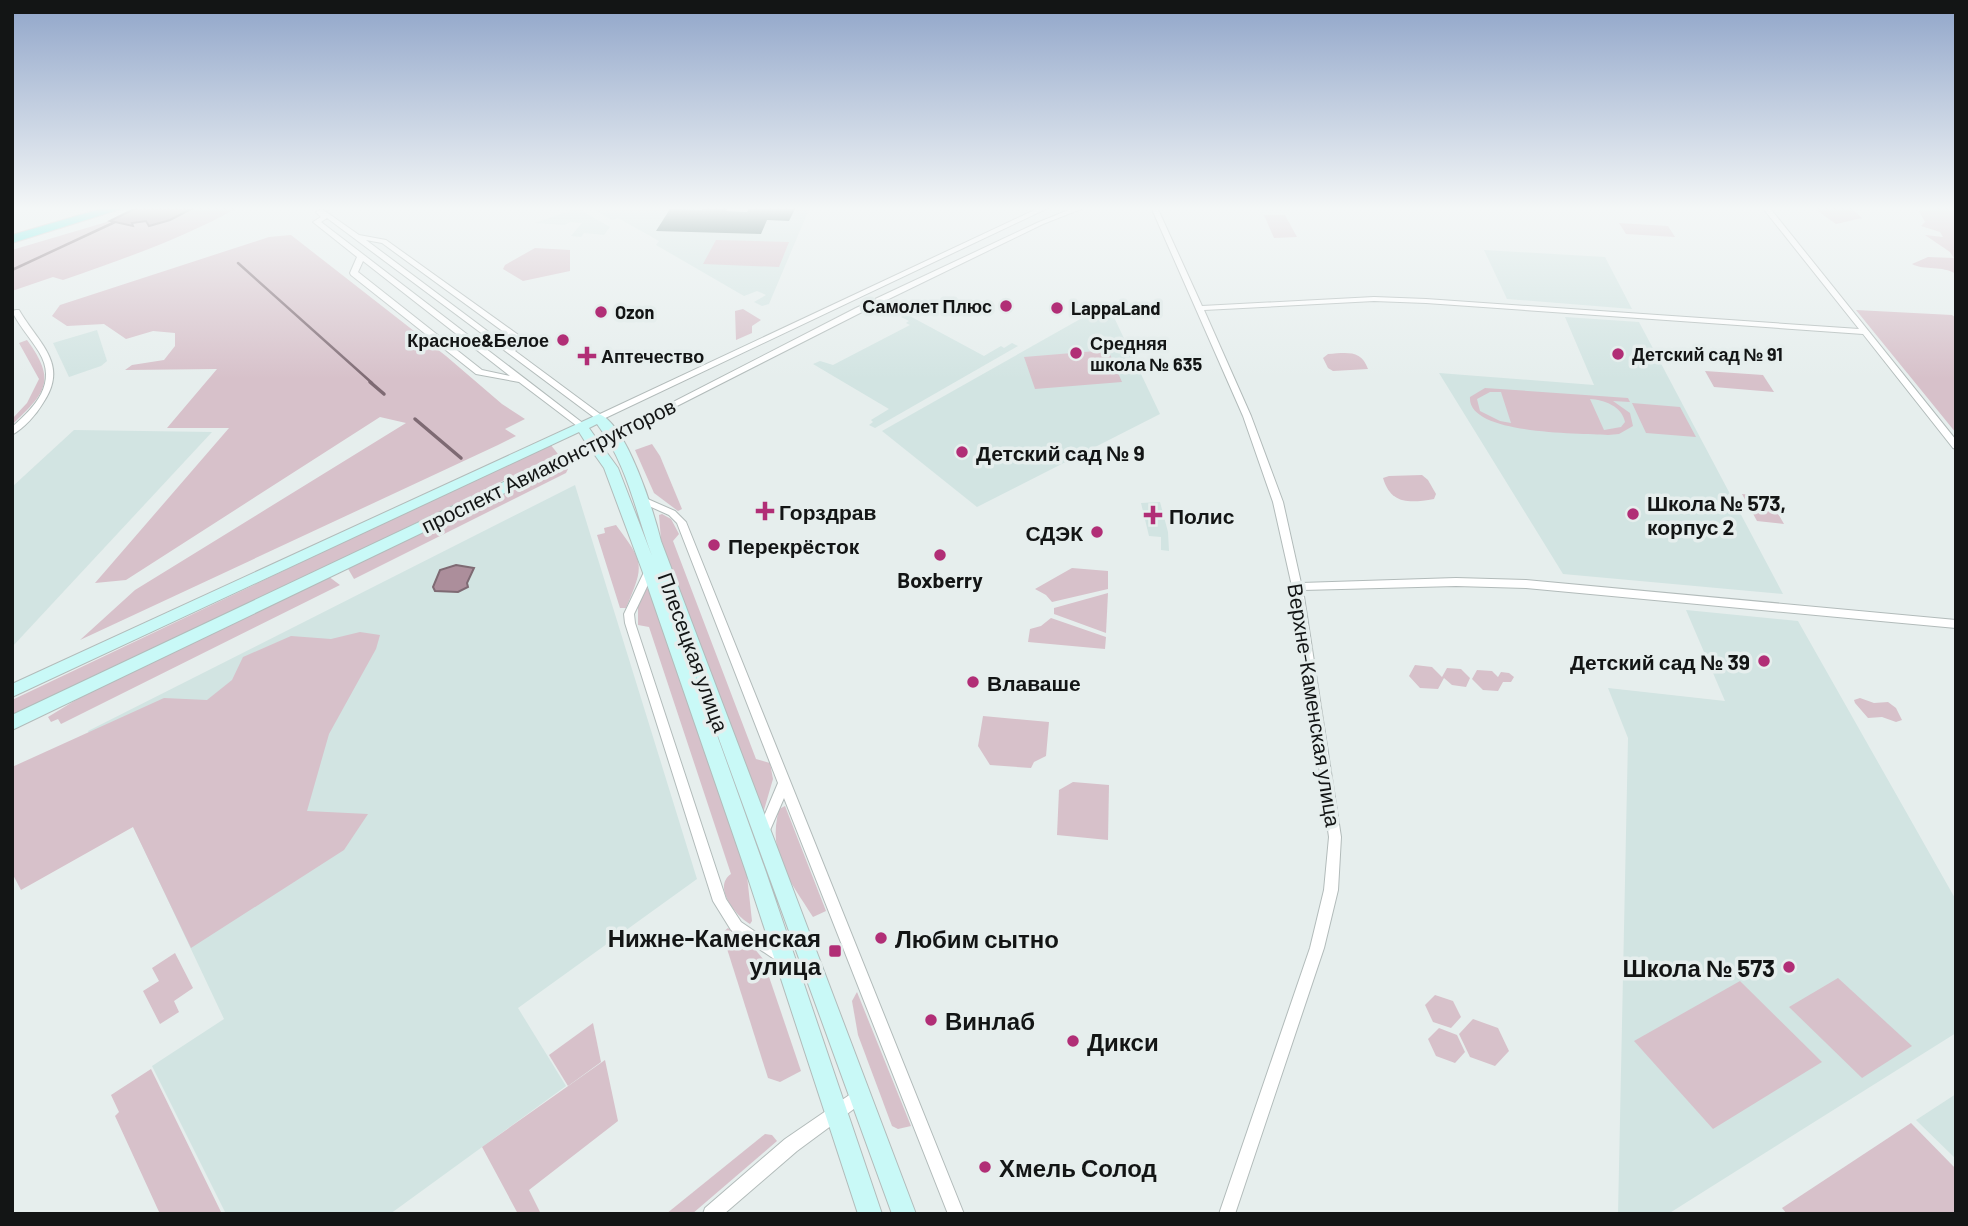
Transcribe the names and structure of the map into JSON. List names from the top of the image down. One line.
{"streets":{"street":["проспект Авиаконструкторов","Плесецкая улица","Верхне-Каменская улица"]},"crossings":[["проспект Авиаконструкторов","Плесецкая улица"]],"places":{"other":["Самолет Плюс","LappaLand","Ozon","Красное&Белое","Средняя школа № 635","Детский сад № 91","Детский сад № 9","Школа № 573, корпус 2","СДЭК","Перекрёсток","Boxberry","Детский сад № 39","Влаваше","Любим сытно","Школа № 573","Винлаб","Дикси","Хмель Солод"],"health":["Аптечество","Горздрав","Полис"],"transit":["Нижне-Каменская улица"]}}
